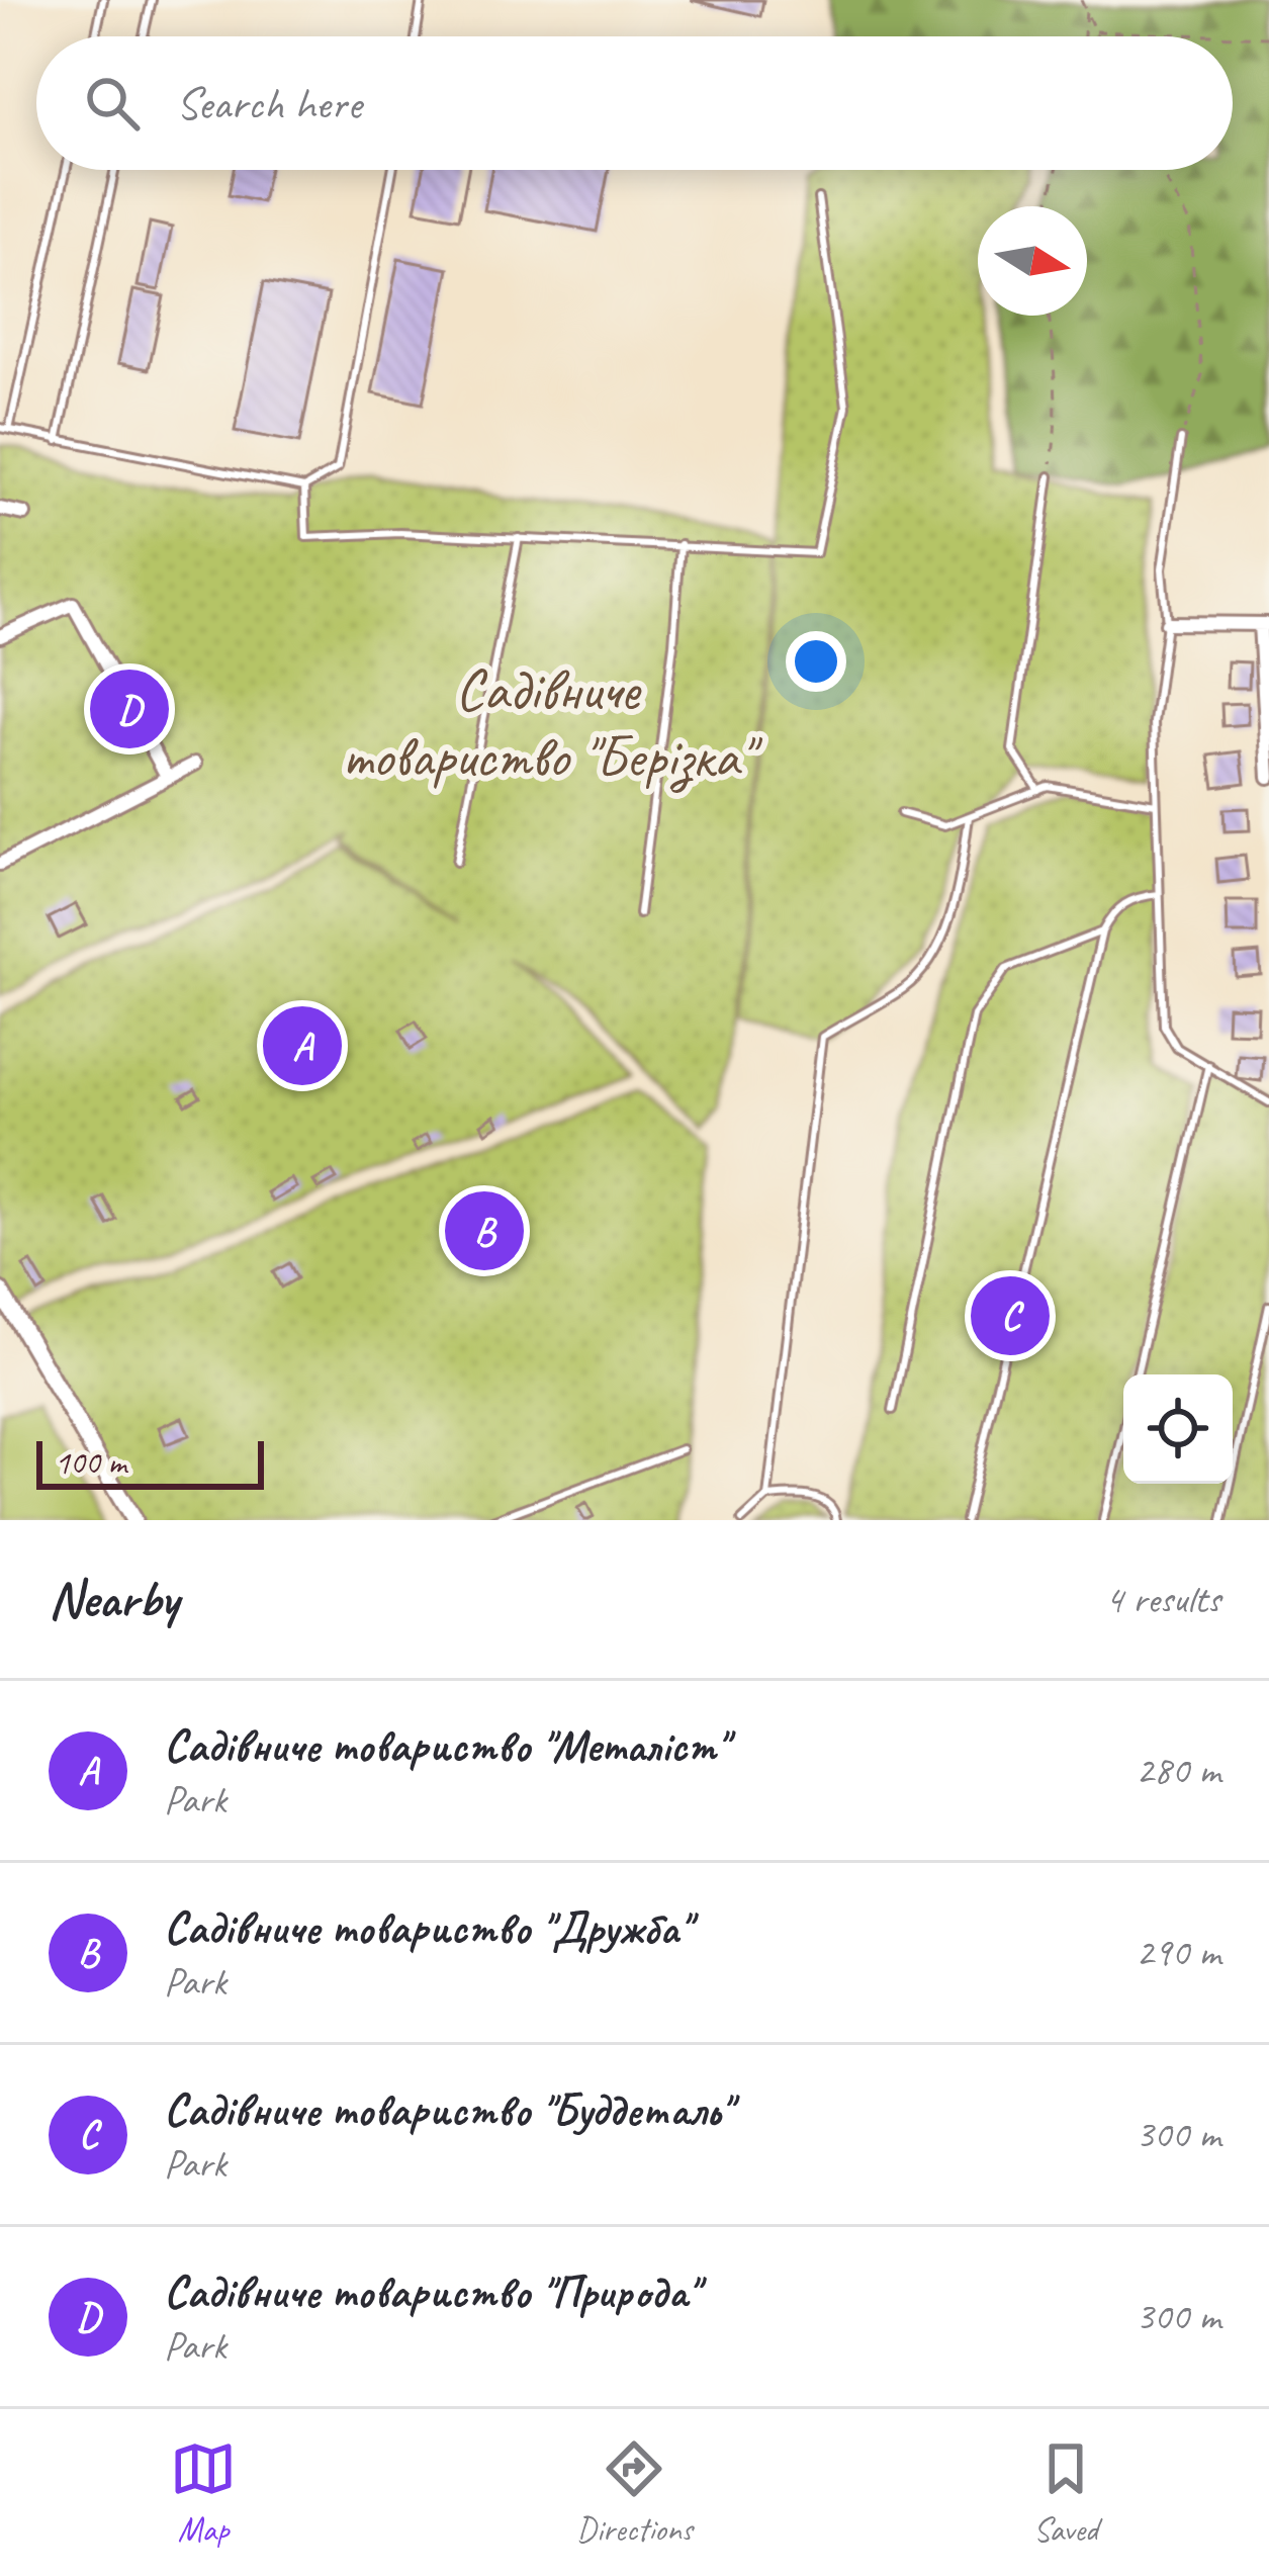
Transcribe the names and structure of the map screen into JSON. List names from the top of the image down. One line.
{"parks":["Садівниче товариство \"Берізка\""],"scale_bar":"100 m","north":"right","page":{"search":"Search here","pins":["D","A","B","C"],"scale":"100 m","heading":["Nearby","4 results"],"list":[{"mark":"A","name":"Садівниче товариство \"Металіст\"","note":"Park","value":"280 m"},{"mark":"B","name":"Садівниче товариство \"Дружба\"","note":"Park","value":"290 m"},{"mark":"C","name":"Садівниче товариство \"Буддеталь\"","note":"Park","value":"300 m"},{"mark":"D","name":"Садівниче товариство \"Природа\"","note":"Park","value":"300 m"}],"nav":["Map","Directions","Saved"]}}
